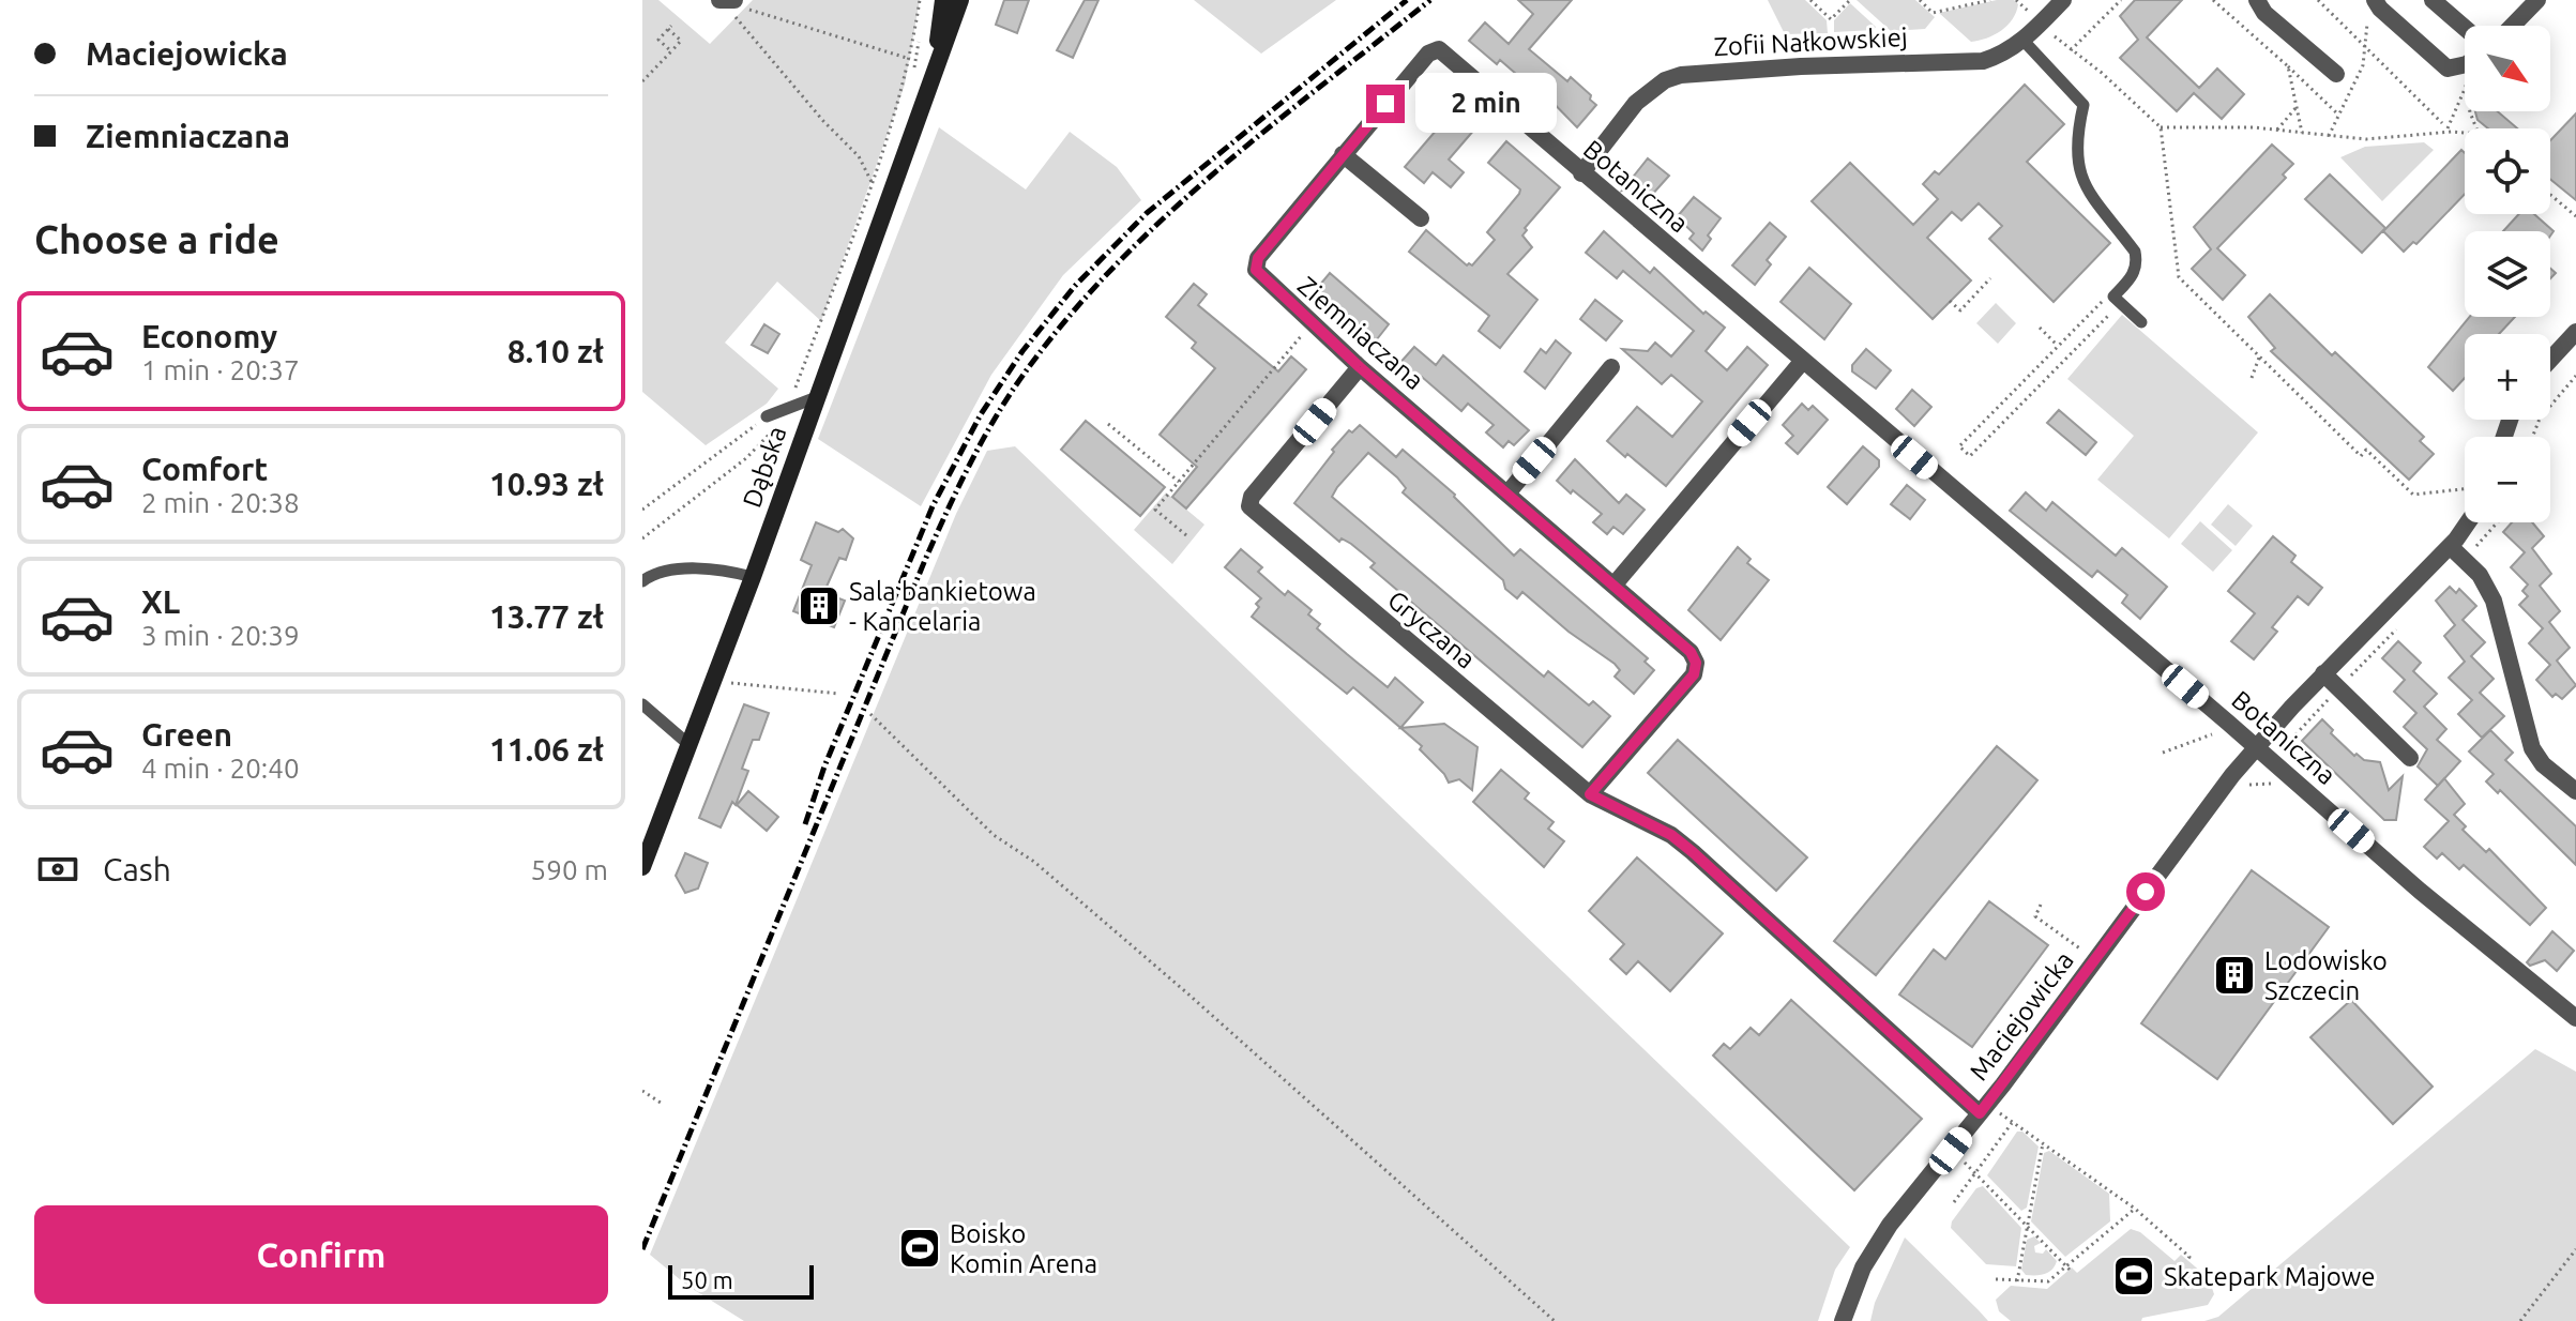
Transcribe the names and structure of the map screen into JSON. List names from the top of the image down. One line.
{"streets":{"street":["Zofii Nałkowskiej","Botaniczna","Ziemniaczana","Dąbska","Gryczana","Maciejowicka"]},"crossings":[["Zofii Nałkowskiej","Botaniczna"],["Botaniczna","Ziemniaczana"],["Botaniczna","Maciejowicka"],["Ziemniaczana","Gryczana"],["Ziemniaczana","Maciejowicka"],["Gryczana","Maciejowicka"]],"places":{"building":["Sala bankietowa - Kancelaria","Lodowisko Szczecin"],"sports":["Boisko Komin Arena","Skatepark Majowe"]},"scale_bar":"50 m","north":"bottom right","page":{"banner":["Maciejowicka","Ziemniaczana"],"map_buttons":["+","−"],"bubble":"2 min","heading":"Choose a ride","list":[{"name":"Economy","note":"1 min · 20:37","value":"8.10 zł"},{"name":"Comfort","note":"2 min · 20:38","value":"10.93 zł"},{"name":"XL","note":"3 min · 20:39","value":"13.77 zł"},{"name":"Green","note":"4 min · 20:40","value":"11.06 zł"}],"pay":["Cash","590 m"],"buttons":"Confirm","scale":"50 m"}}
